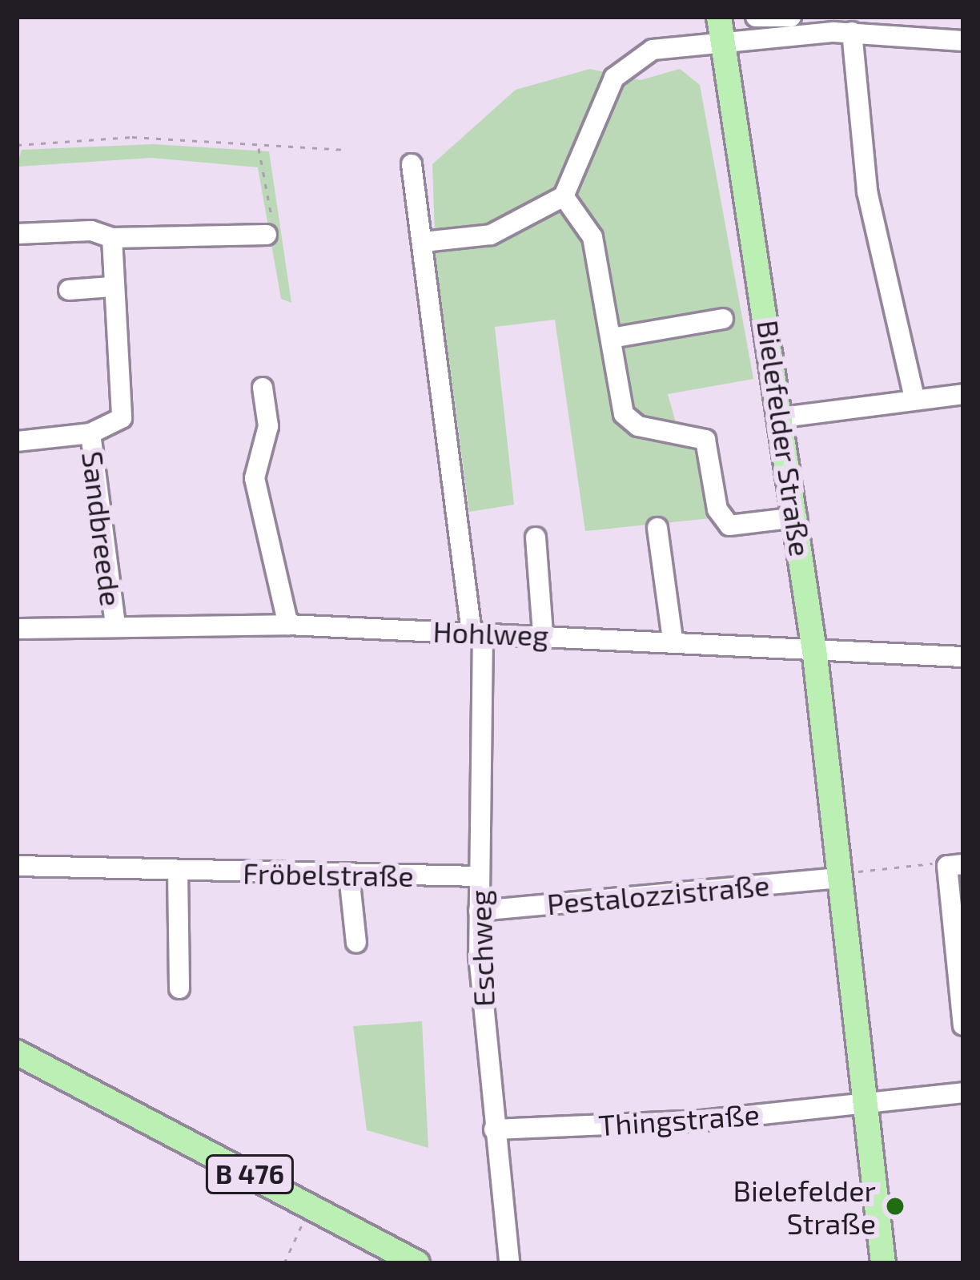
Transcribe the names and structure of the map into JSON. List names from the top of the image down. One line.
{"streets":{"main road":["Bielefelder Straße","B 476"],"street":["Sandbreede","Hohlweg","Fröbelstraße","Pestalozzistraße","Eschweg","Thingstraße"]},"crossings":[["Bielefelder Straße","Hohlweg"],["Bielefelder Straße","Pestalozzistraße"],["Bielefelder Straße","Thingstraße"],["Sandbreede","Hohlweg"],["Hohlweg","Eschweg"],["Fröbelstraße","Eschweg"],["Pestalozzistraße","Eschweg"],["Eschweg","Thingstraße"]],"places":["Bielefelder Straße"]}
